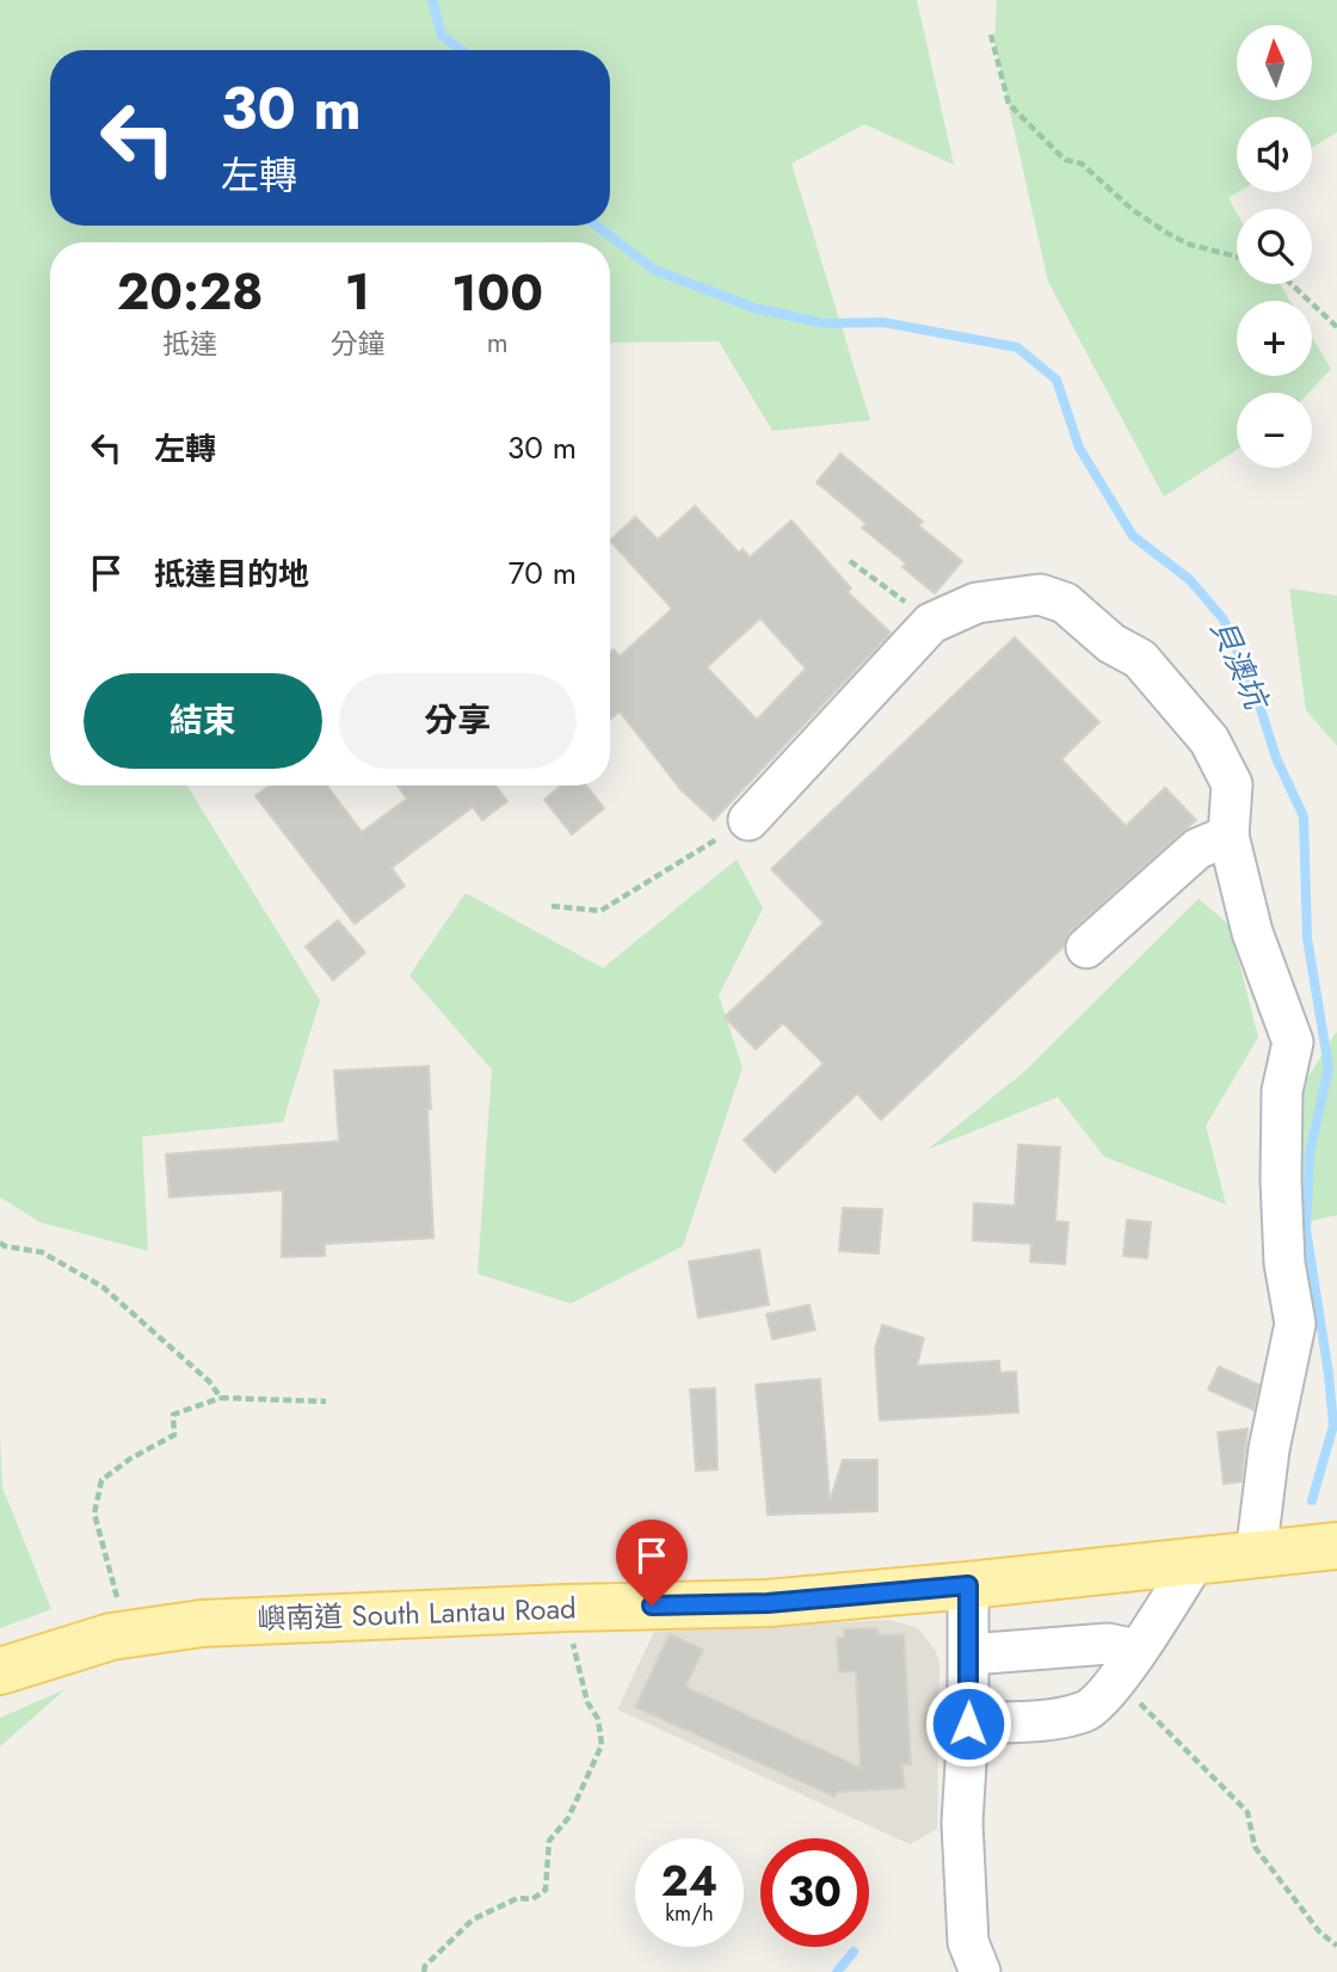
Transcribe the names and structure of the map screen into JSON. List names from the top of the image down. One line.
{"streets":{"main road":["嶼南道 South Lantau Road"]},"water":["貝澳坑"],"north":"top","page":{"map_buttons":["+","−"],"turn":["30 m","左轉"],"eta":["20:28","抵達","1","分鐘","100","m"],"list":[{"name":"左轉","value":"30 m"},{"name":"抵達目的地","value":"70 m"}],"buttons":["結束","分享"],"speed":"24 km/h","limit":"30"}}
